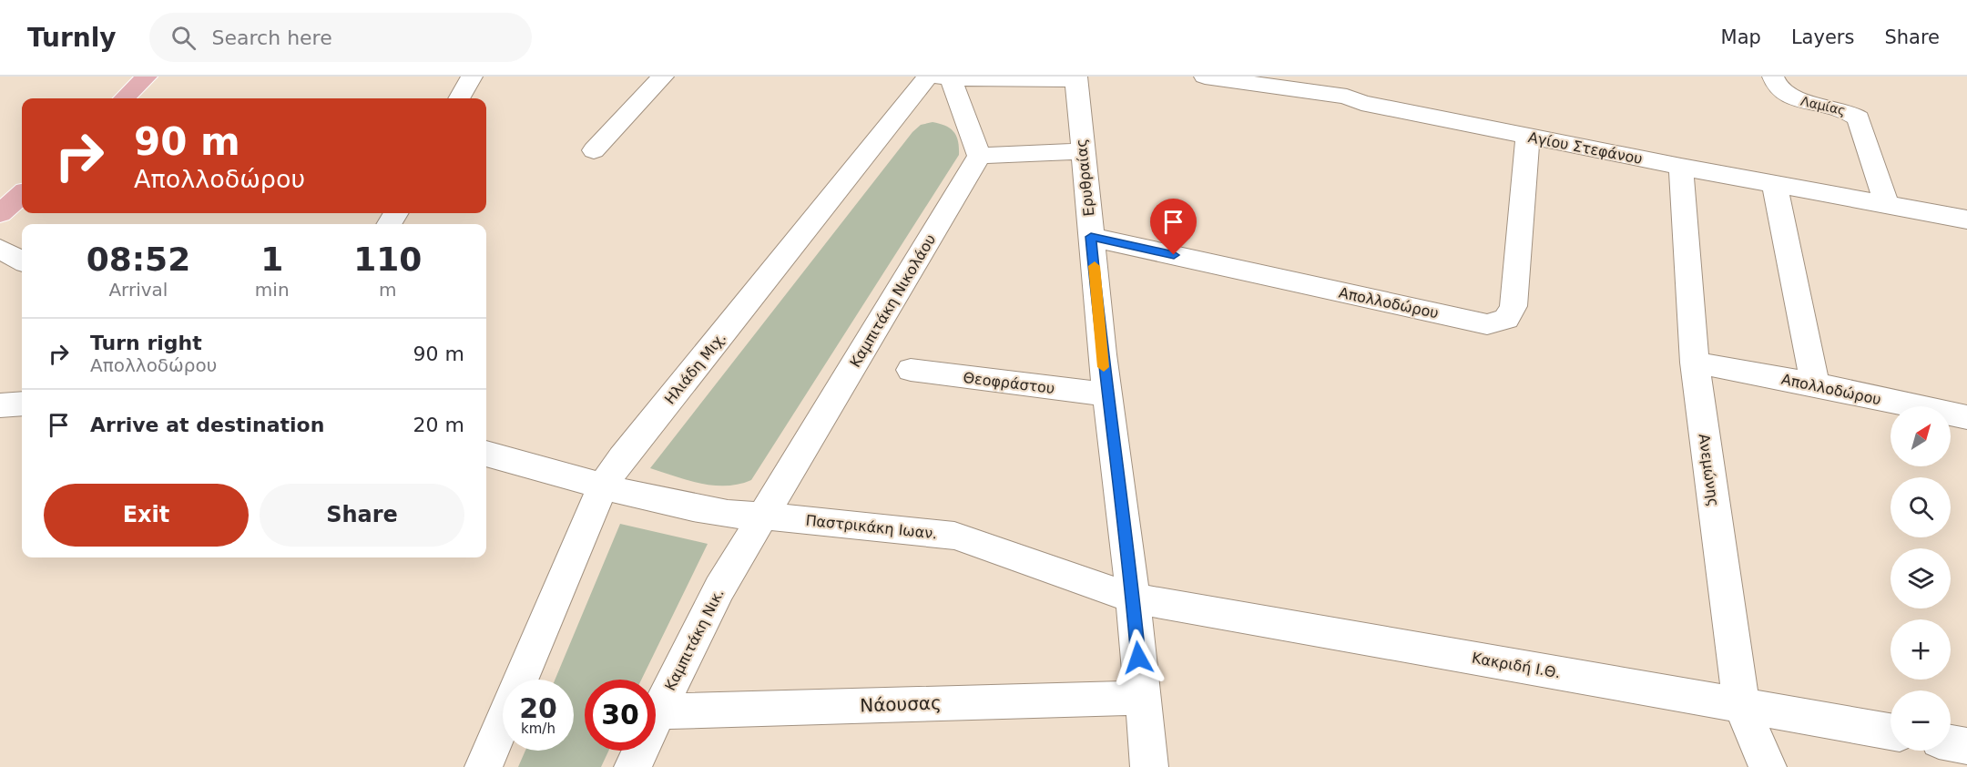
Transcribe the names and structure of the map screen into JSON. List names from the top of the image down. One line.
{"streets":{"street":["Λαμίας","Αγίου Στεφάνου","Ερυθραίας","Καμπιτάκη Νικολάου","Απολλοδώρου","Ηλιάδη Μιχ.","Θεοφράστου","Ανεμώνης","Παστρικάκη Ιωαν.","Καμπιτάκη Νικ.","Κακριδή Ι.Θ.","Νάουσας"]},"crossings":[["Λαμίας","Αγίου Στεφάνου"],["Αγίου Στεφάνου","Απολλοδώρου"],["Αγίου Στεφάνου","Ανεμώνης"],["Ερυθραίας","Απολλοδώρου"],["Ερυθραίας","Θεοφράστου"],["Ερυθραίας","Παστρικάκη Ιωαν."],["Ερυθραίας","Κακριδή Ι.Θ."],["Ερυθραίας","Νάουσας"],["Καμπιτάκη Νικολάου","Παστρικάκη Ιωαν."],["Καμπιτάκη Νικολάου","Καμπιτάκη Νικ."],["Απολλοδώρου","Ανεμώνης"],["Ηλιάδη Μιχ.","Παστρικάκη Ιωαν."],["Ανεμώνης","Κακριδή Ι.Θ."],["Παστρικάκη Ιωαν.","Καμπιτάκη Νικ."],["Παστρικάκη Ιωαν.","Κακριδή Ι.Θ."],["Καμπιτάκη Νικ.","Νάουσας"]],"north":"top right","page":{"header":"Turnly","search":"Search here","nav":["Map","Layers","Share"],"turn":["90 m","Απολλοδώρου"],"eta":["08:52","Arrival","1","min","110","m"],"list":[{"name":"Turn right","note":"Απολλοδώρου","value":"90 m"},{"name":"Arrive at destination","value":"20 m"}],"map_buttons":["+","−"],"buttons":["Exit","Share"],"speed":"20 km/h","limit":"30"}}
